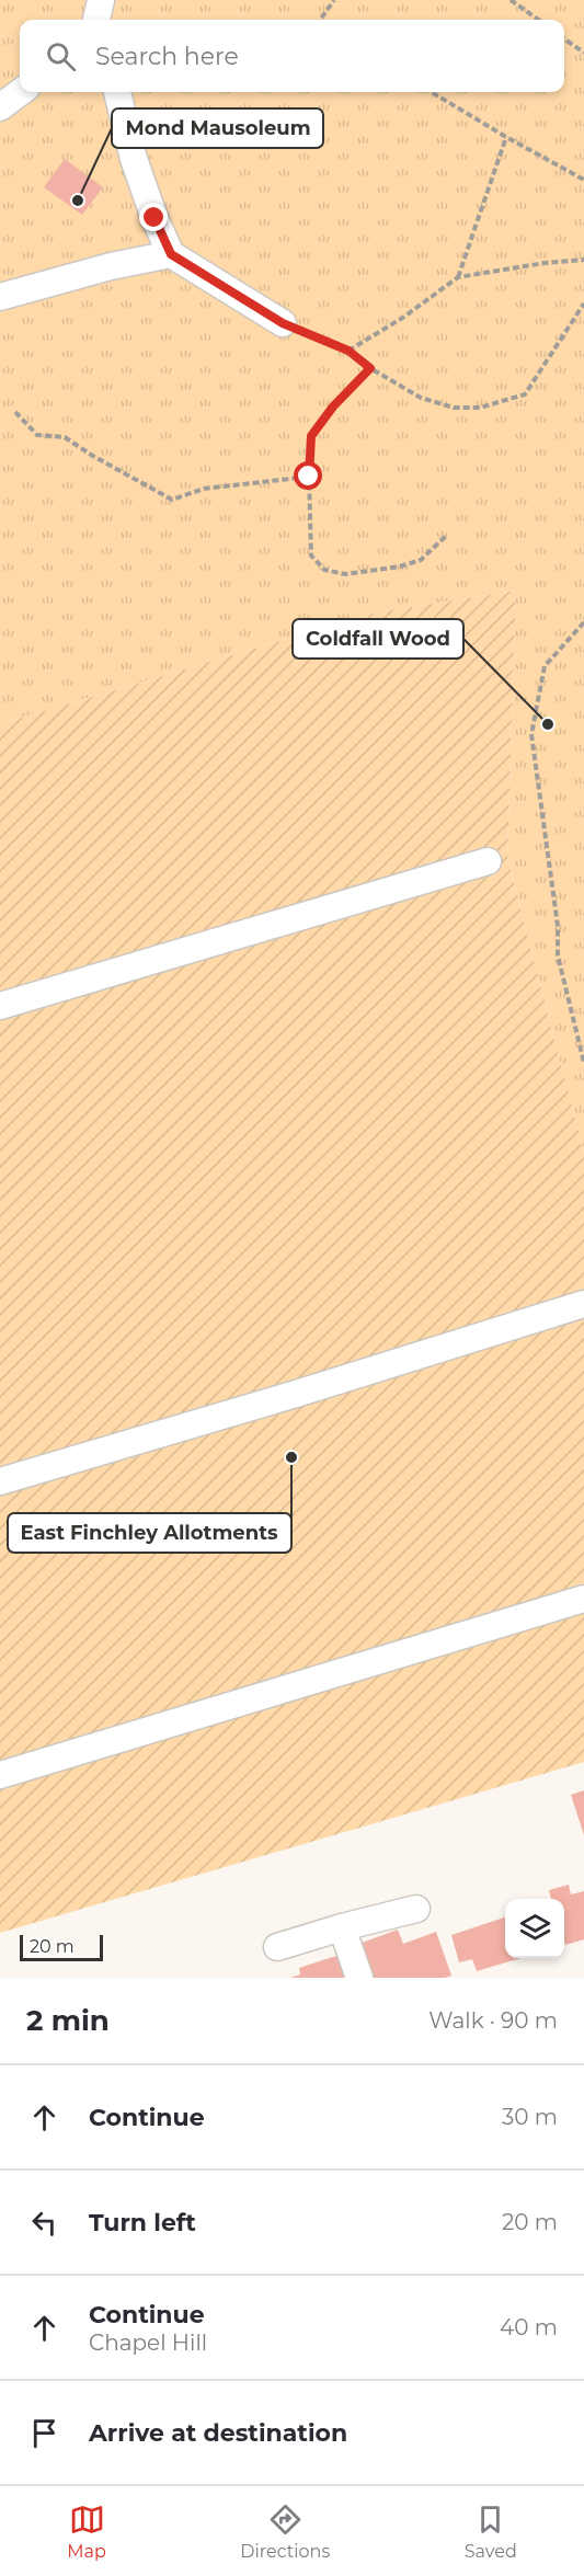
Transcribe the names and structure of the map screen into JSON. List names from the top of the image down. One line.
{"places":["Mond Mausoleum","Coldfall Wood","East Finchley Allotments"],"scale_bar":"20 m","page":{"search":"Search here","scale":"20 m","heading":["2 min","Walk · 90 m"],"list":[["Continue","30 m"],["Turn left","20 m"],["Continue","Chapel Hill","40 m"],"Arrive at destination"],"nav":["Map","Directions","Saved"]}}
